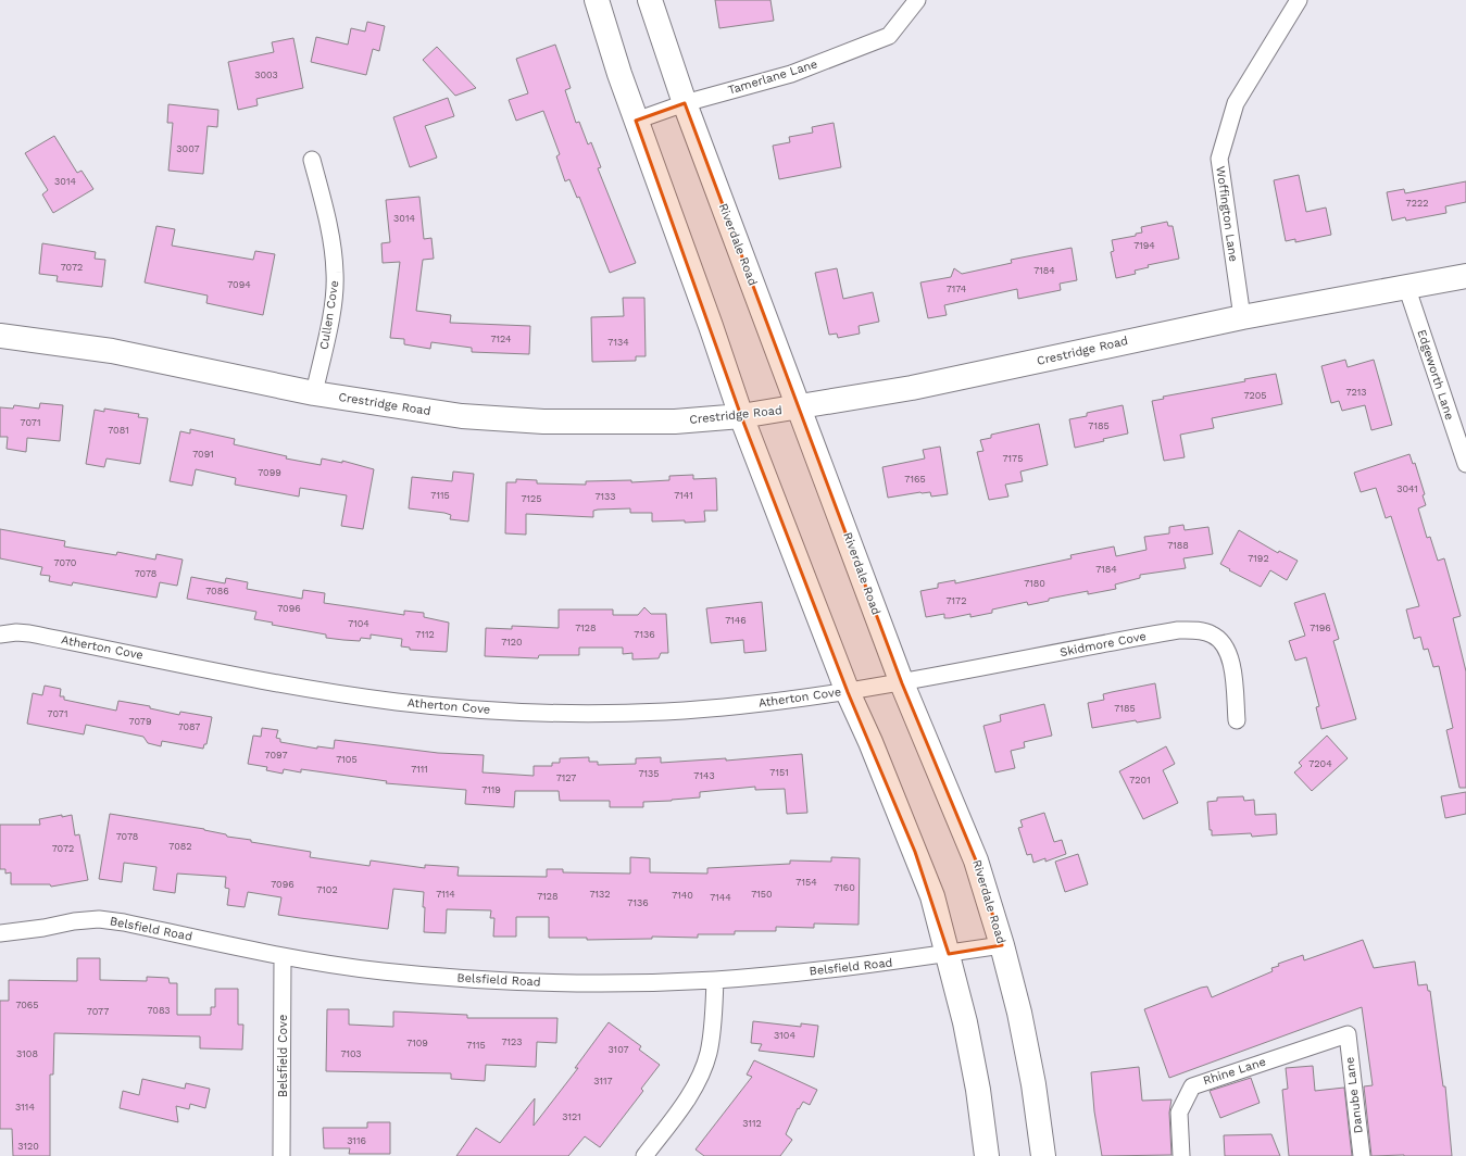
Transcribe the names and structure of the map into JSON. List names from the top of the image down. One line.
{"streets":{"street":["Tamerlane Lane","Woffington Lane","Riverdale Road","Cullen Cove","Crestridge Road","Edgeworth Lane","Skidmore Cove","Atherton Cove","Belsfield Road","Belsfield Cove","Rhine Lane","Danube Lane"]},"crossings":[["Tamerlane Lane","Riverdale Road"],["Woffington Lane","Crestridge Road"],["Riverdale Road","Crestridge Road"],["Riverdale Road","Skidmore Cove"],["Riverdale Road","Atherton Cove"],["Riverdale Road","Belsfield Road"],["Cullen Cove","Crestridge Road"],["Crestridge Road","Edgeworth Lane"],["Skidmore Cove","Atherton Cove"],["Belsfield Road","Belsfield Cove"],["Rhine Lane","Danube Lane"]],"house_numbers":["3003","3007","3014","7222","3014","7194","7072","7184","7094","7174","7124","7134","7213","7205","7071","7185","7081","7091","7175","7099","7165","3041","7115","7141","7133","7125","7188","7192","7070","7184","7078","7180","7086","7172","7096","7146","7104","7128","7196","7112","7136","7120","7185","7071","7079","7087","7097","7105","7204","7111","7151","7135","7143","7127","7201","7119","7078","7082","7072","7154","7096","7160","7102","7114","7132","7150","7140","7128","7144","7136","7065","7083","7077","3104","7123","7109","7115","3107","3108","7103","3117","3114","3121","3112","3116","3120"]}
